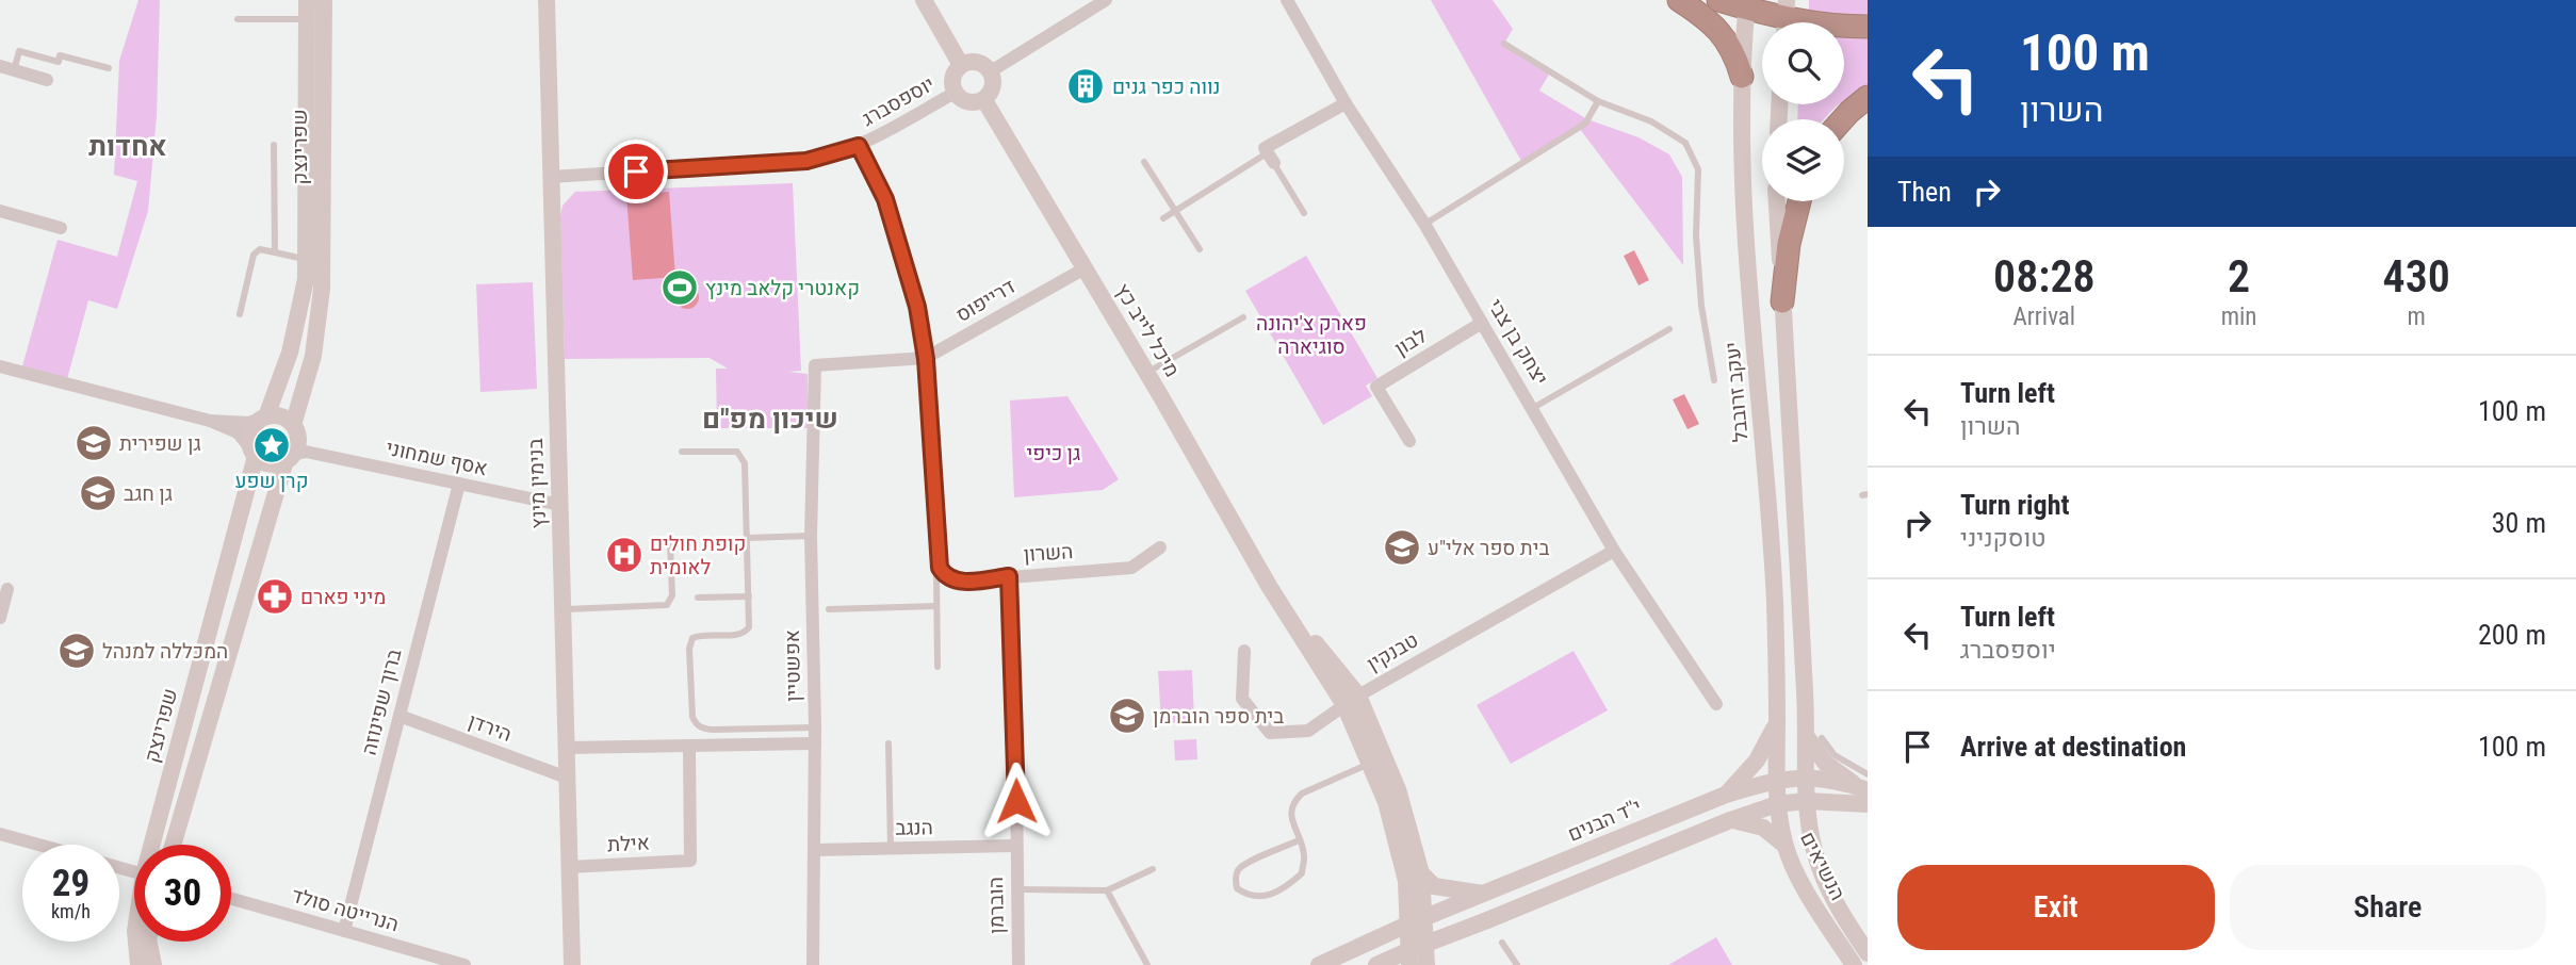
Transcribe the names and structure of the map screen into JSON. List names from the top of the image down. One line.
{"streets":{"street":["יוספסברג","שפרינצק","דרייפוס","מיכל לייב כץ","לבון","יצחק בן צבי","יעקב זרובבל","אסף שמחוני","בנימין מינץ","השרון","טבנקין","אפשטיין","ברוך שפינוזה","הירדן","י''ד הבנים","הנגב","אילת","הנשיאים","הוברמן","הנרייטה סולד"]},"crossings":[["יוספסברג","מיכל לייב כץ"],["יוספסברג","בנימין מינץ"],["שפרינצק","אסף שמחוני"],["דרייפוס","מיכל לייב כץ"],["דרייפוס","אפשטיין"],["מיכל לייב כץ","טבנקין"],["מיכל לייב כץ","י''ד הבנים"],["לבון","יצחק בן צבי"],["יצחק בן צבי","טבנקין"],["יעקב זרובבל","י''ד הבנים"],["יעקב זרובבל","הנשיאים"],["אסף שמחוני","בנימין מינץ"],["אסף שמחוני","ברוך שפינוזה"],["בנימין מינץ","הירדן"],["בנימין מינץ","אילת"],["השרון","הוברמן"],["אפשטיין","הנגב"],["ברוך שפינוזה","הירדן"],["ברוך שפינוזה","הנרייטה סולד"],["י''ד הבנים","הנשיאים"],["הנגב","הוברמן"]],"districts":["אחדות","שיכון מפ\"ם"],"parks":["פארק צ'יהונה סוגיארה","גן כיפי"],"places":{"building":["נווה כפר גנים"],"sports":["קאנטרי קלאב מינץ"],"school or university":["גן שפירית","גן חגב","בית ספר אלי\"ע","המכללה למנהל","בית ספר הוברמן"],"place":["קרן שפע"],"hospital":["קופת חולים לאומית"],"pharmacy":["מיני פארם"]},"page":{"turn":["100 m","השרון"],"then":"Then","eta":["08:28","Arrival","2","min","430","m"],"list":[{"name":"Turn left","note":"השרון","value":"100 m"},{"name":"Turn right","note":"טוסקניני","value":"30 m"},{"name":"Turn left","note":"יוספסברג","value":"200 m"},{"name":"Arrive at destination","value":"100 m"}],"speed":"29 km/h","limit":"30","buttons":["Exit","Share"]}}
